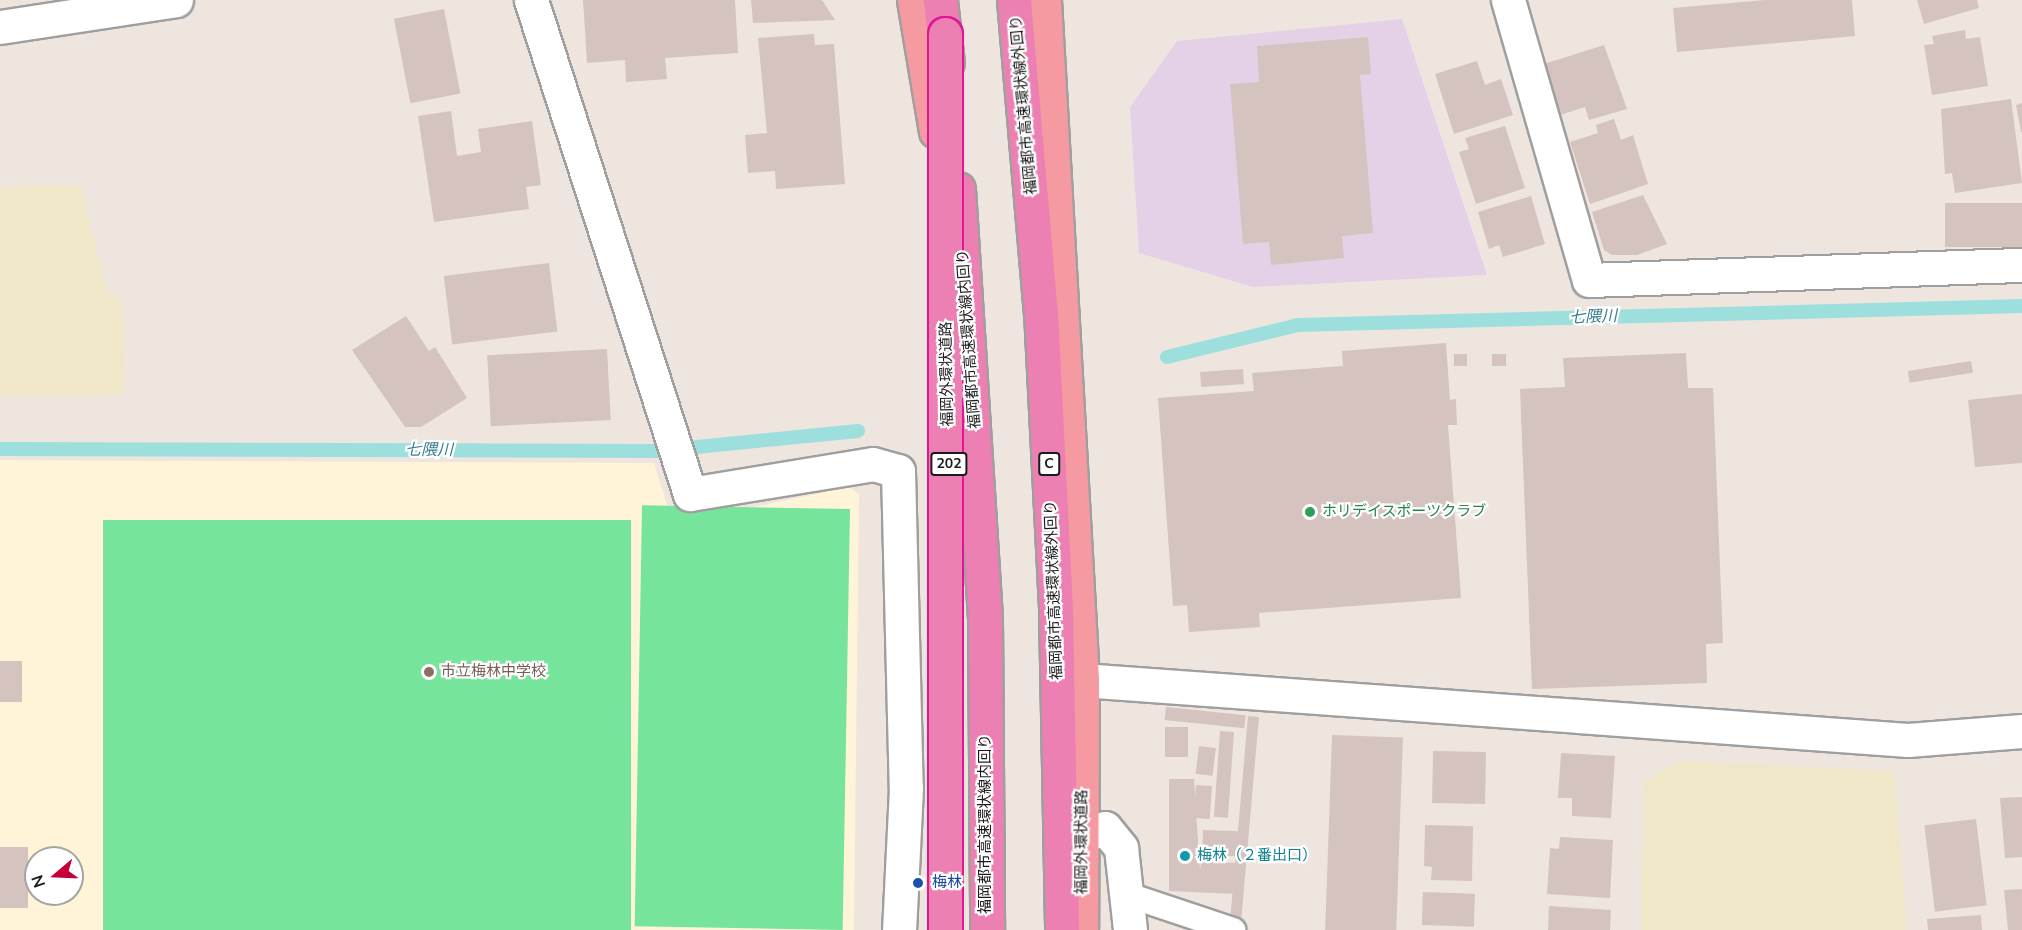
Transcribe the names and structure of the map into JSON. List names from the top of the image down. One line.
{"streets":{"highway":["福岡都市高速環状線外回り","福岡都市高速環状線内回り","福岡外環状道路","202","C"]},"water":["七隈川"],"places":["ホリデイスポーツクラブ","市立梅林中学校","梅林（２番出口）","梅林"],"north":"left"}
